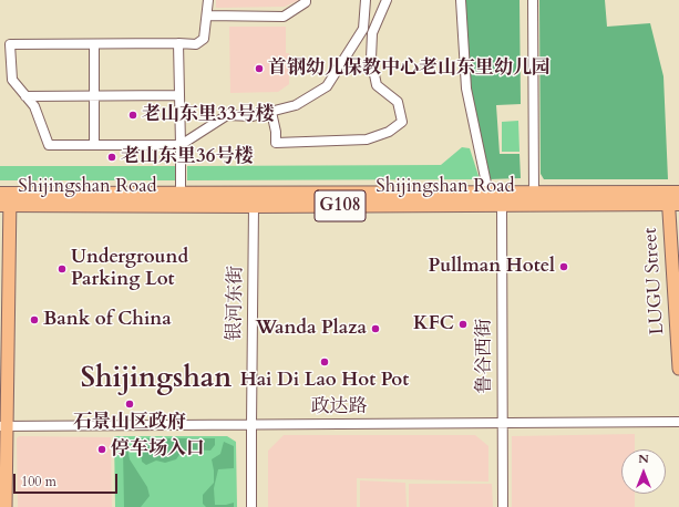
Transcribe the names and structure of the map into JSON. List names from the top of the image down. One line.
{"streets":{"highway":["Shijingshan Road","G108"],"main road":["LUGU Street"],"street":["银河东街","鲁谷西街","政达路"]},"crossings":[["Shijingshan Road","LUGU Street"],["Shijingshan Road","银河东街"],["Shijingshan Road","鲁谷西街"],["银河东街","政达路"],["鲁谷西街","政达路"]],"districts":["Shijingshan"],"places":["首钢幼儿保教中心老山东里幼儿园","老山东里33号楼","老山东里36号楼","Pullman Hotel","Underground Parking Lot","Bank of China","KFC","Wanda Plaza","Hai Di Lao Hot Pot","石景山区政府","停车场入口"],"scale_bar":"100 m","north":"top"}
